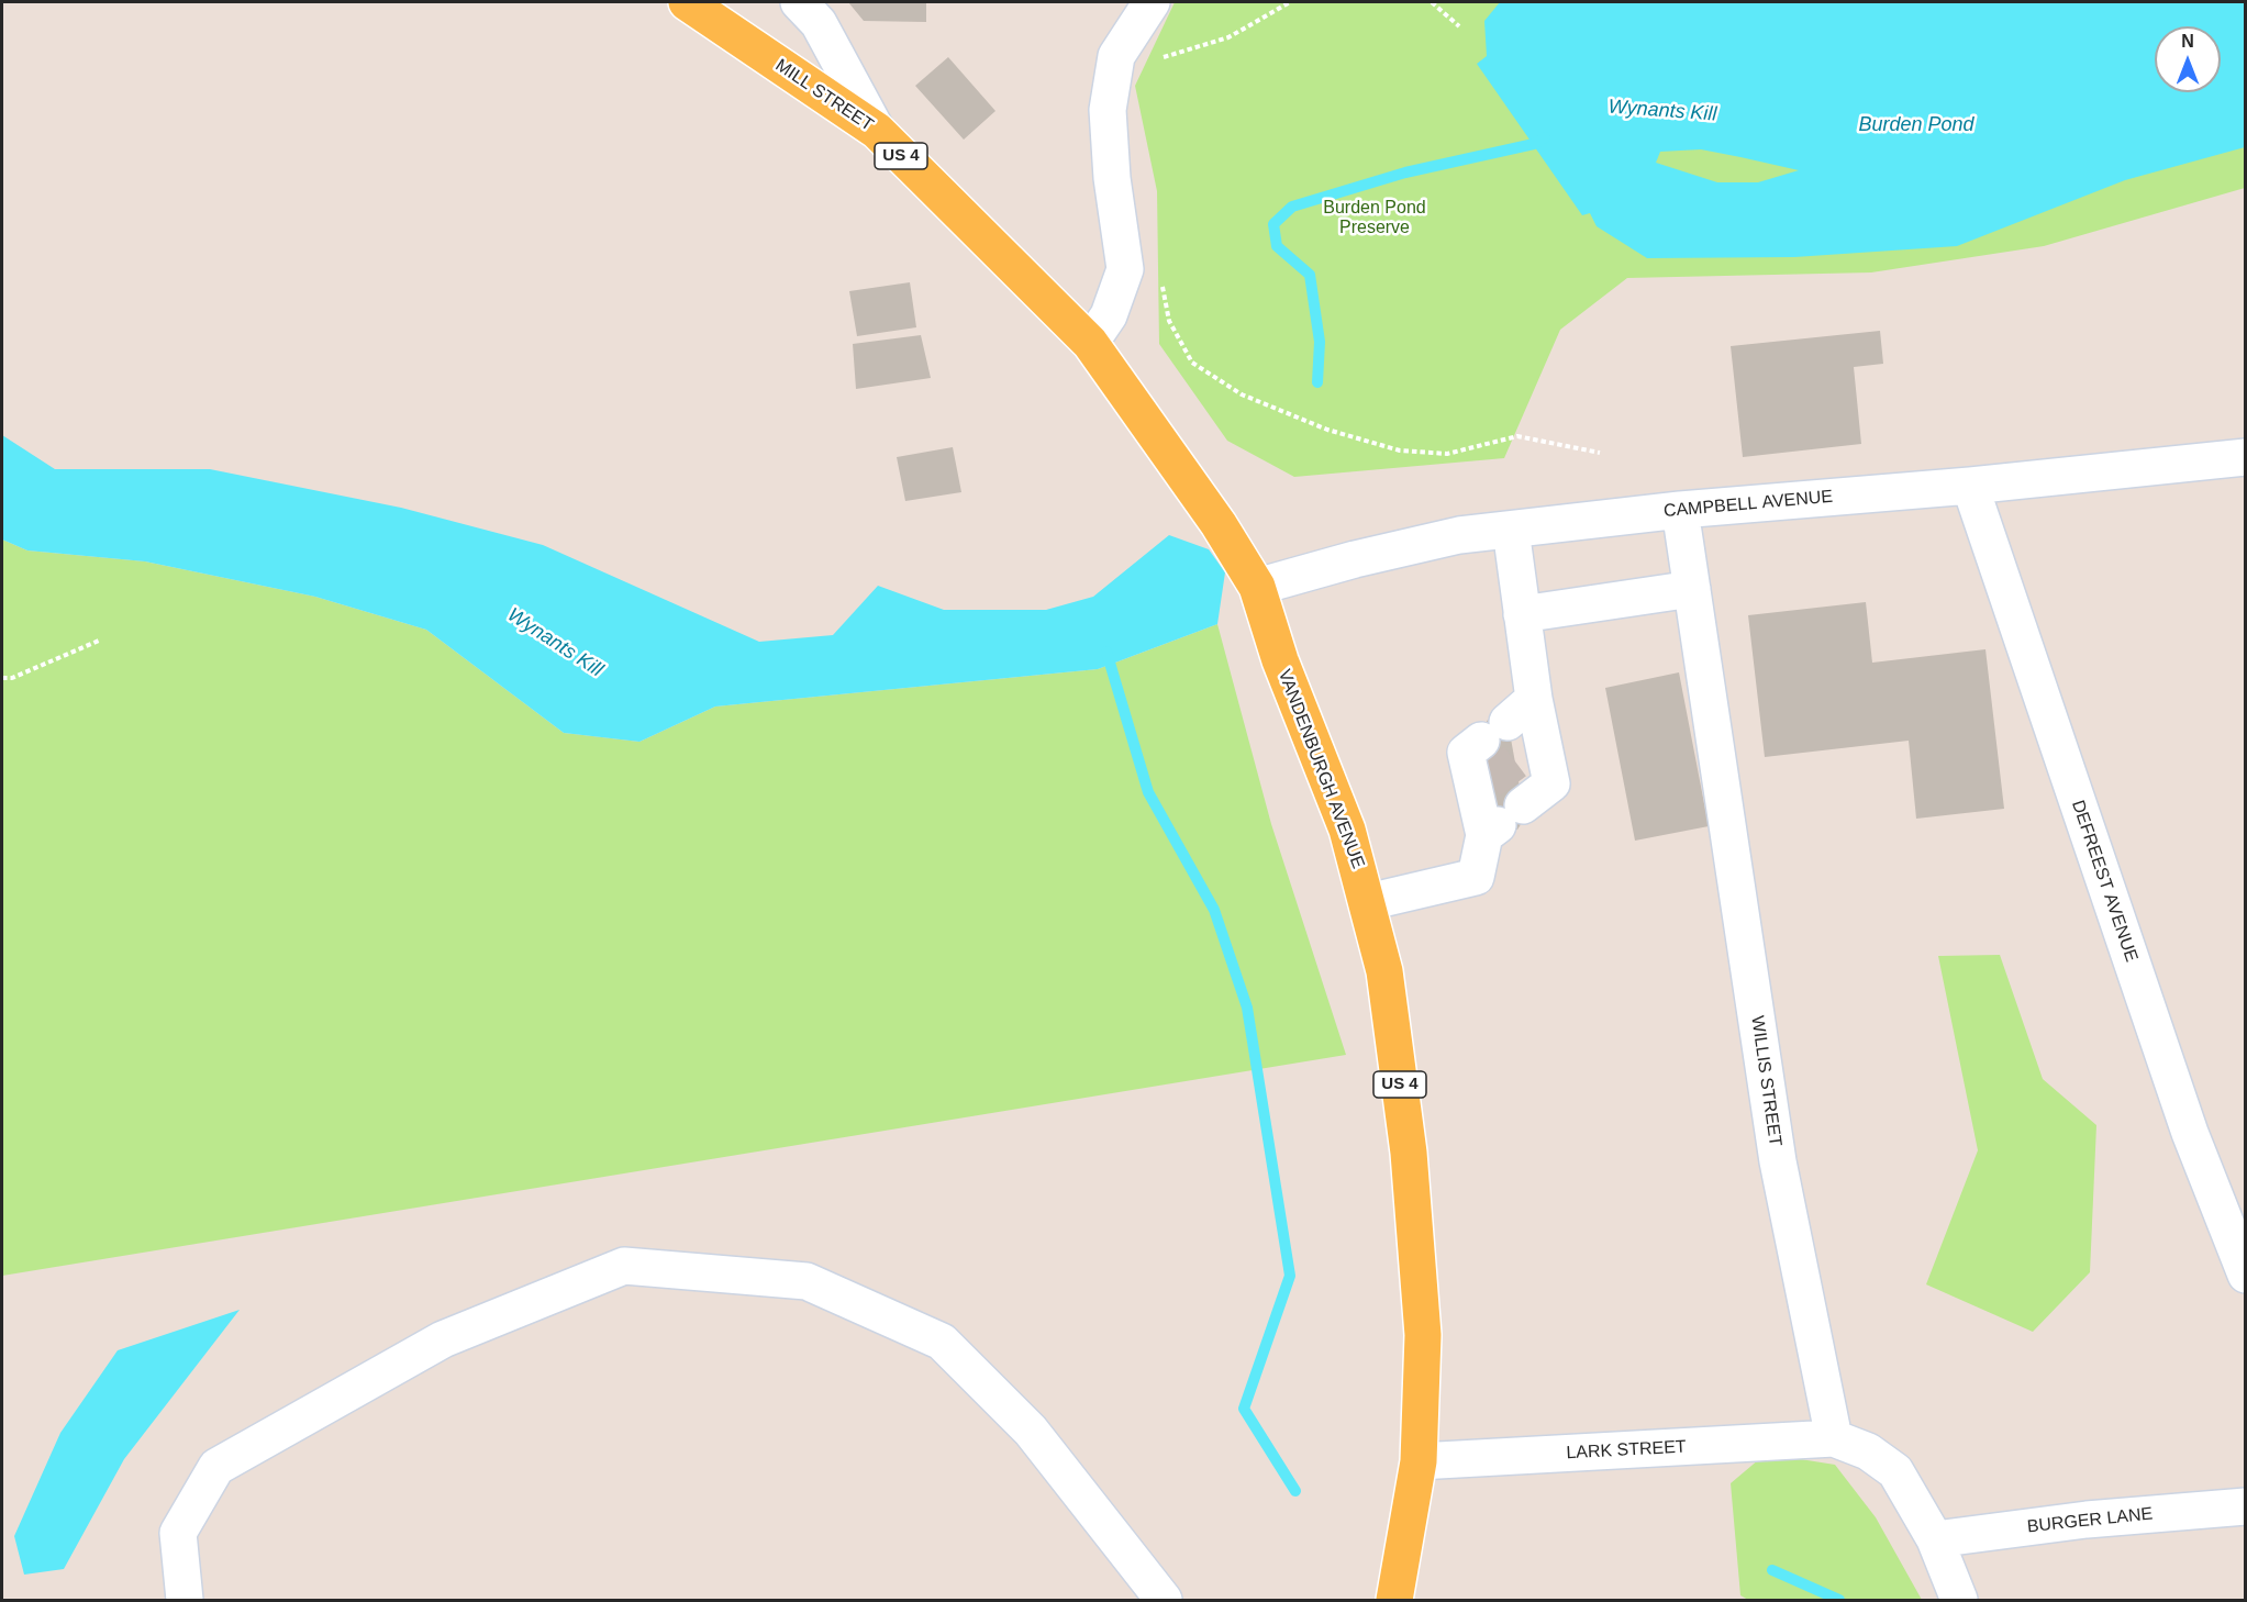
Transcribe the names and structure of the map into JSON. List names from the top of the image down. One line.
{"streets":{"main road":["MILL STREET","US 4","VANDENBURGH AVENUE"],"street":["CAMPBELL AVENUE","DEFREEST AVENUE","WILLIS STREET","LARK STREET","BURGER LANE"]},"crossings":[["MILL STREET","VANDENBURGH AVENUE"],["CAMPBELL AVENUE","VANDENBURGH AVENUE"],["CAMPBELL AVENUE","DEFREEST AVENUE"],["CAMPBELL AVENUE","WILLIS STREET"],["VANDENBURGH AVENUE","LARK STREET"],["WILLIS STREET","LARK STREET"]],"water":["Wynants Kill","Burden Pond"],"parks":["Burden Pond Preserve"],"north":"top"}
